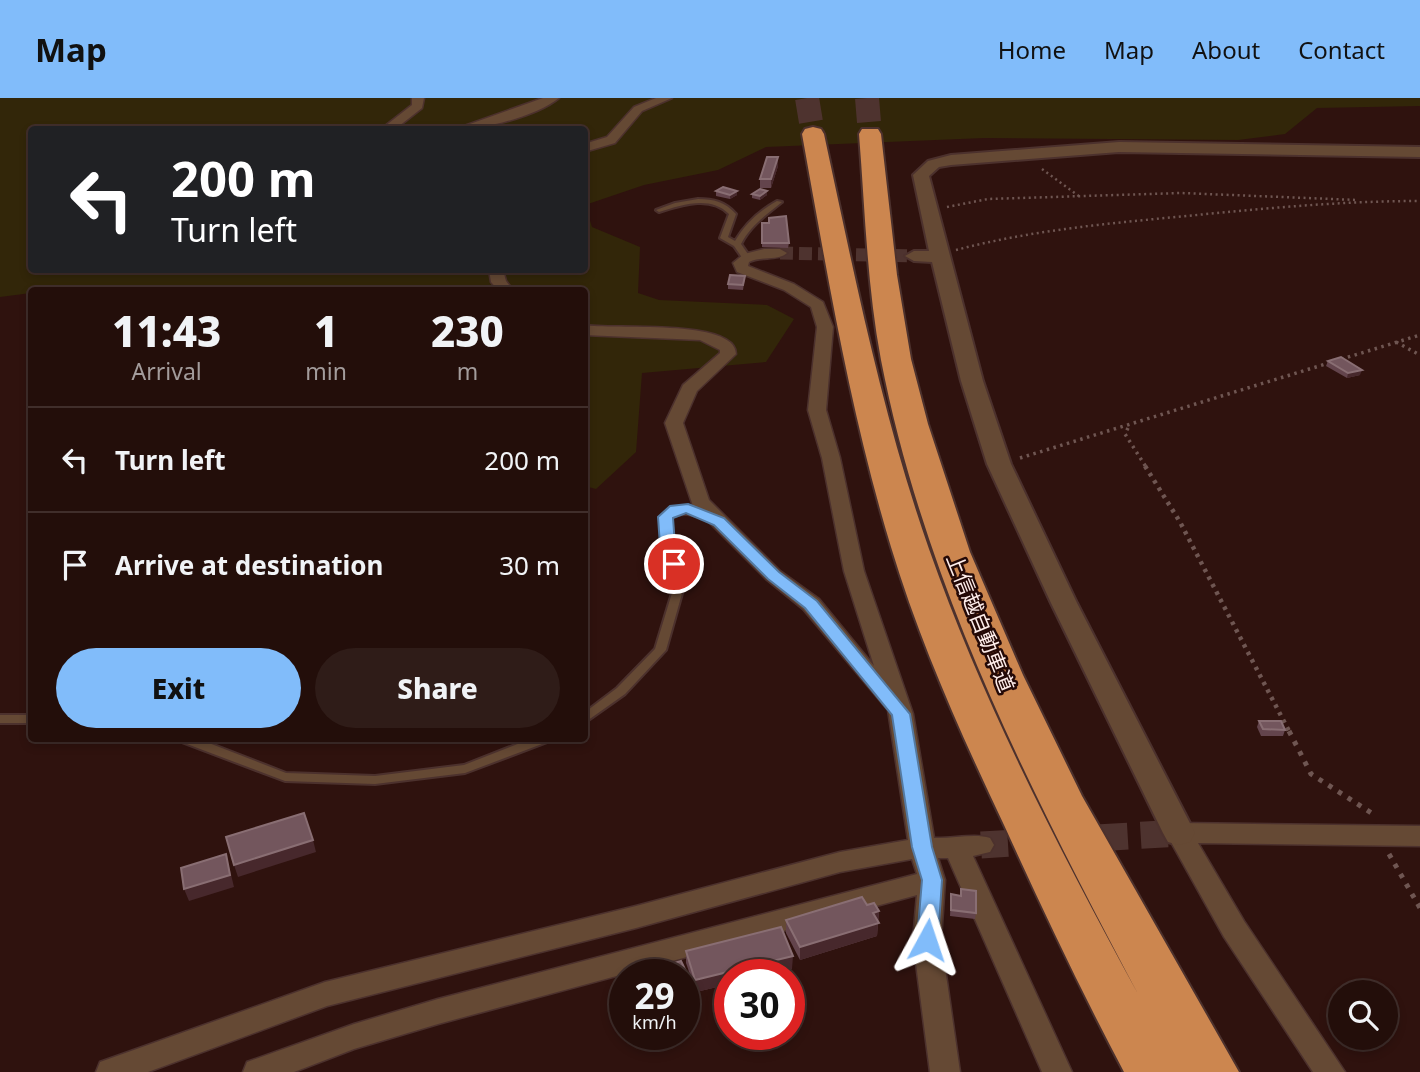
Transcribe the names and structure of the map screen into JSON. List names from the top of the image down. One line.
{"streets":{"highway":["上信越自動車道"]},"page":{"header":"Map","nav":["Home","Map","About","Contact"],"turn":["200 m","Turn left"],"eta":["11:43","Arrival","1","min","230","m"],"list":[{"name":"Turn left","value":"200 m"},{"name":"Arrive at destination","value":"30 m"}],"buttons":["Exit","Share"],"speed":"29 km/h","limit":"30"}}
